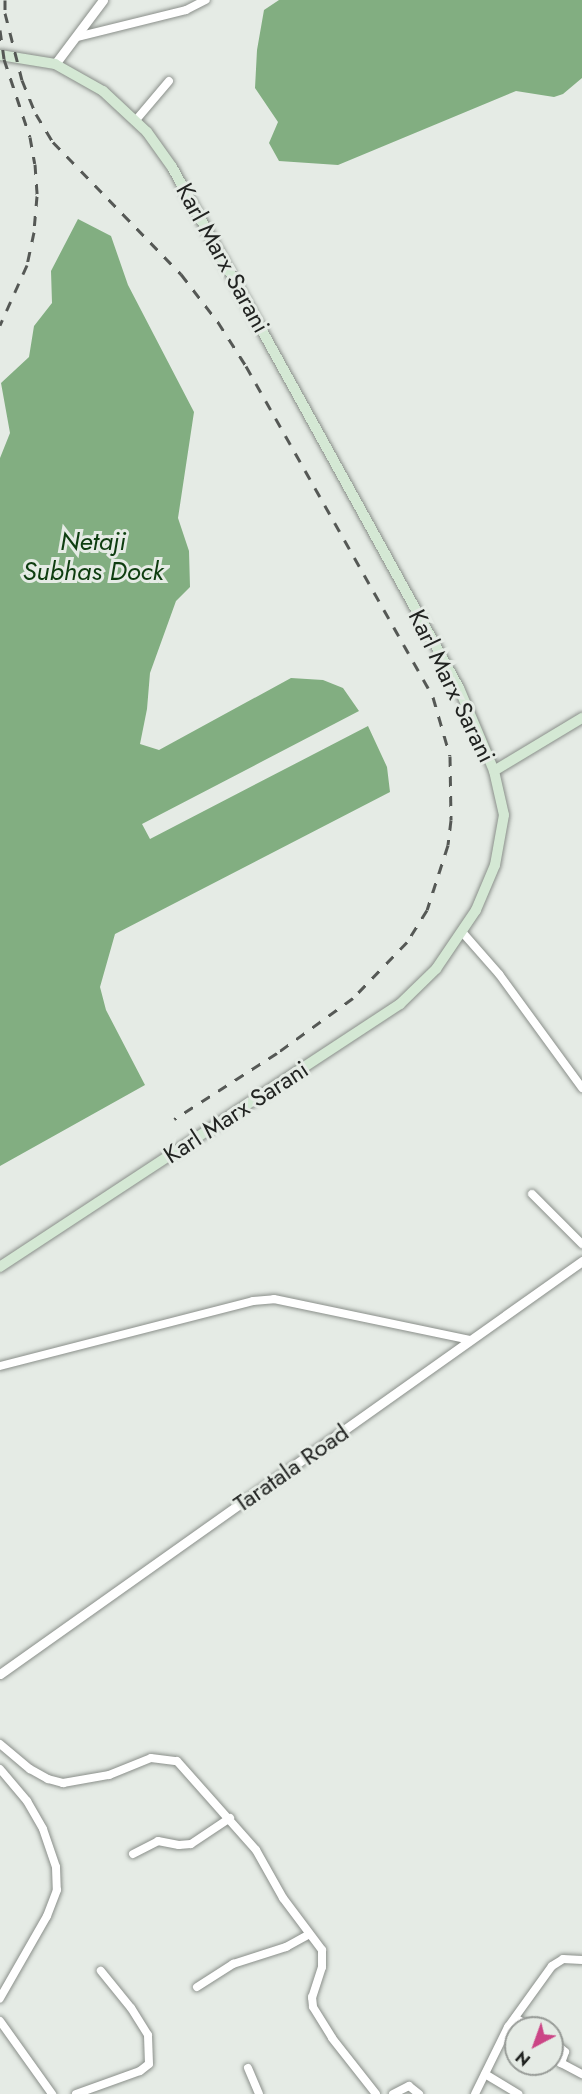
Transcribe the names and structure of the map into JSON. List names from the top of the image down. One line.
{"streets":{"main road":["Karl Marx Sarani"],"street":["Taratala Road"]},"water":["Netaji Subhas Dock"],"north":"bottom left"}
